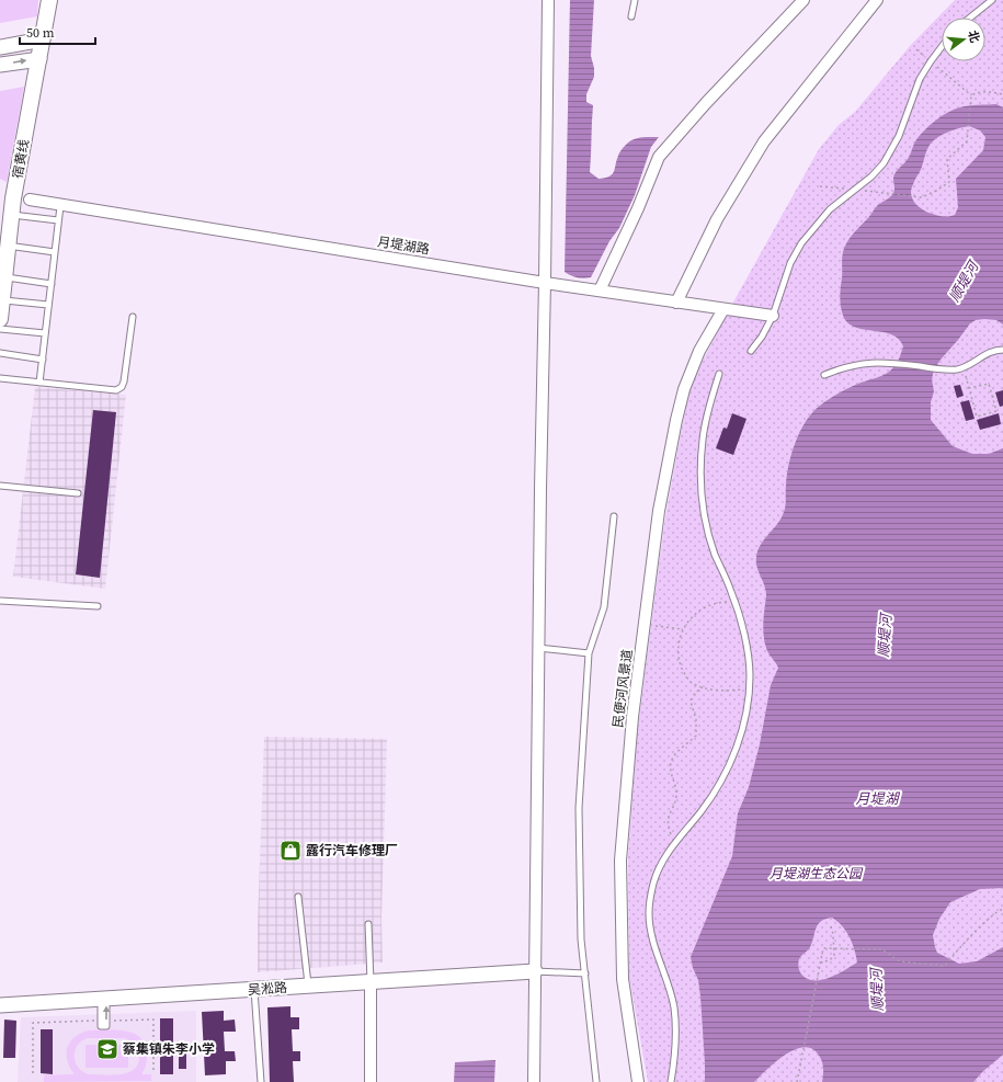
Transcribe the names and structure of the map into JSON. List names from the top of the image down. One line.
{"streets":{"main road":["宿黄线"],"street":["月堤湖路","民便河风景道","吴淞路"]},"crossings":[["月堤湖路","民便河风景道"]],"water":["顺堤河","月堤湖"],"parks":["月堤湖生态公园"],"places":{"shop":["露行汽车修理厂"],"school or university":["蔡集镇朱李小学"]},"scale_bar":"50 m","north":"right"}
